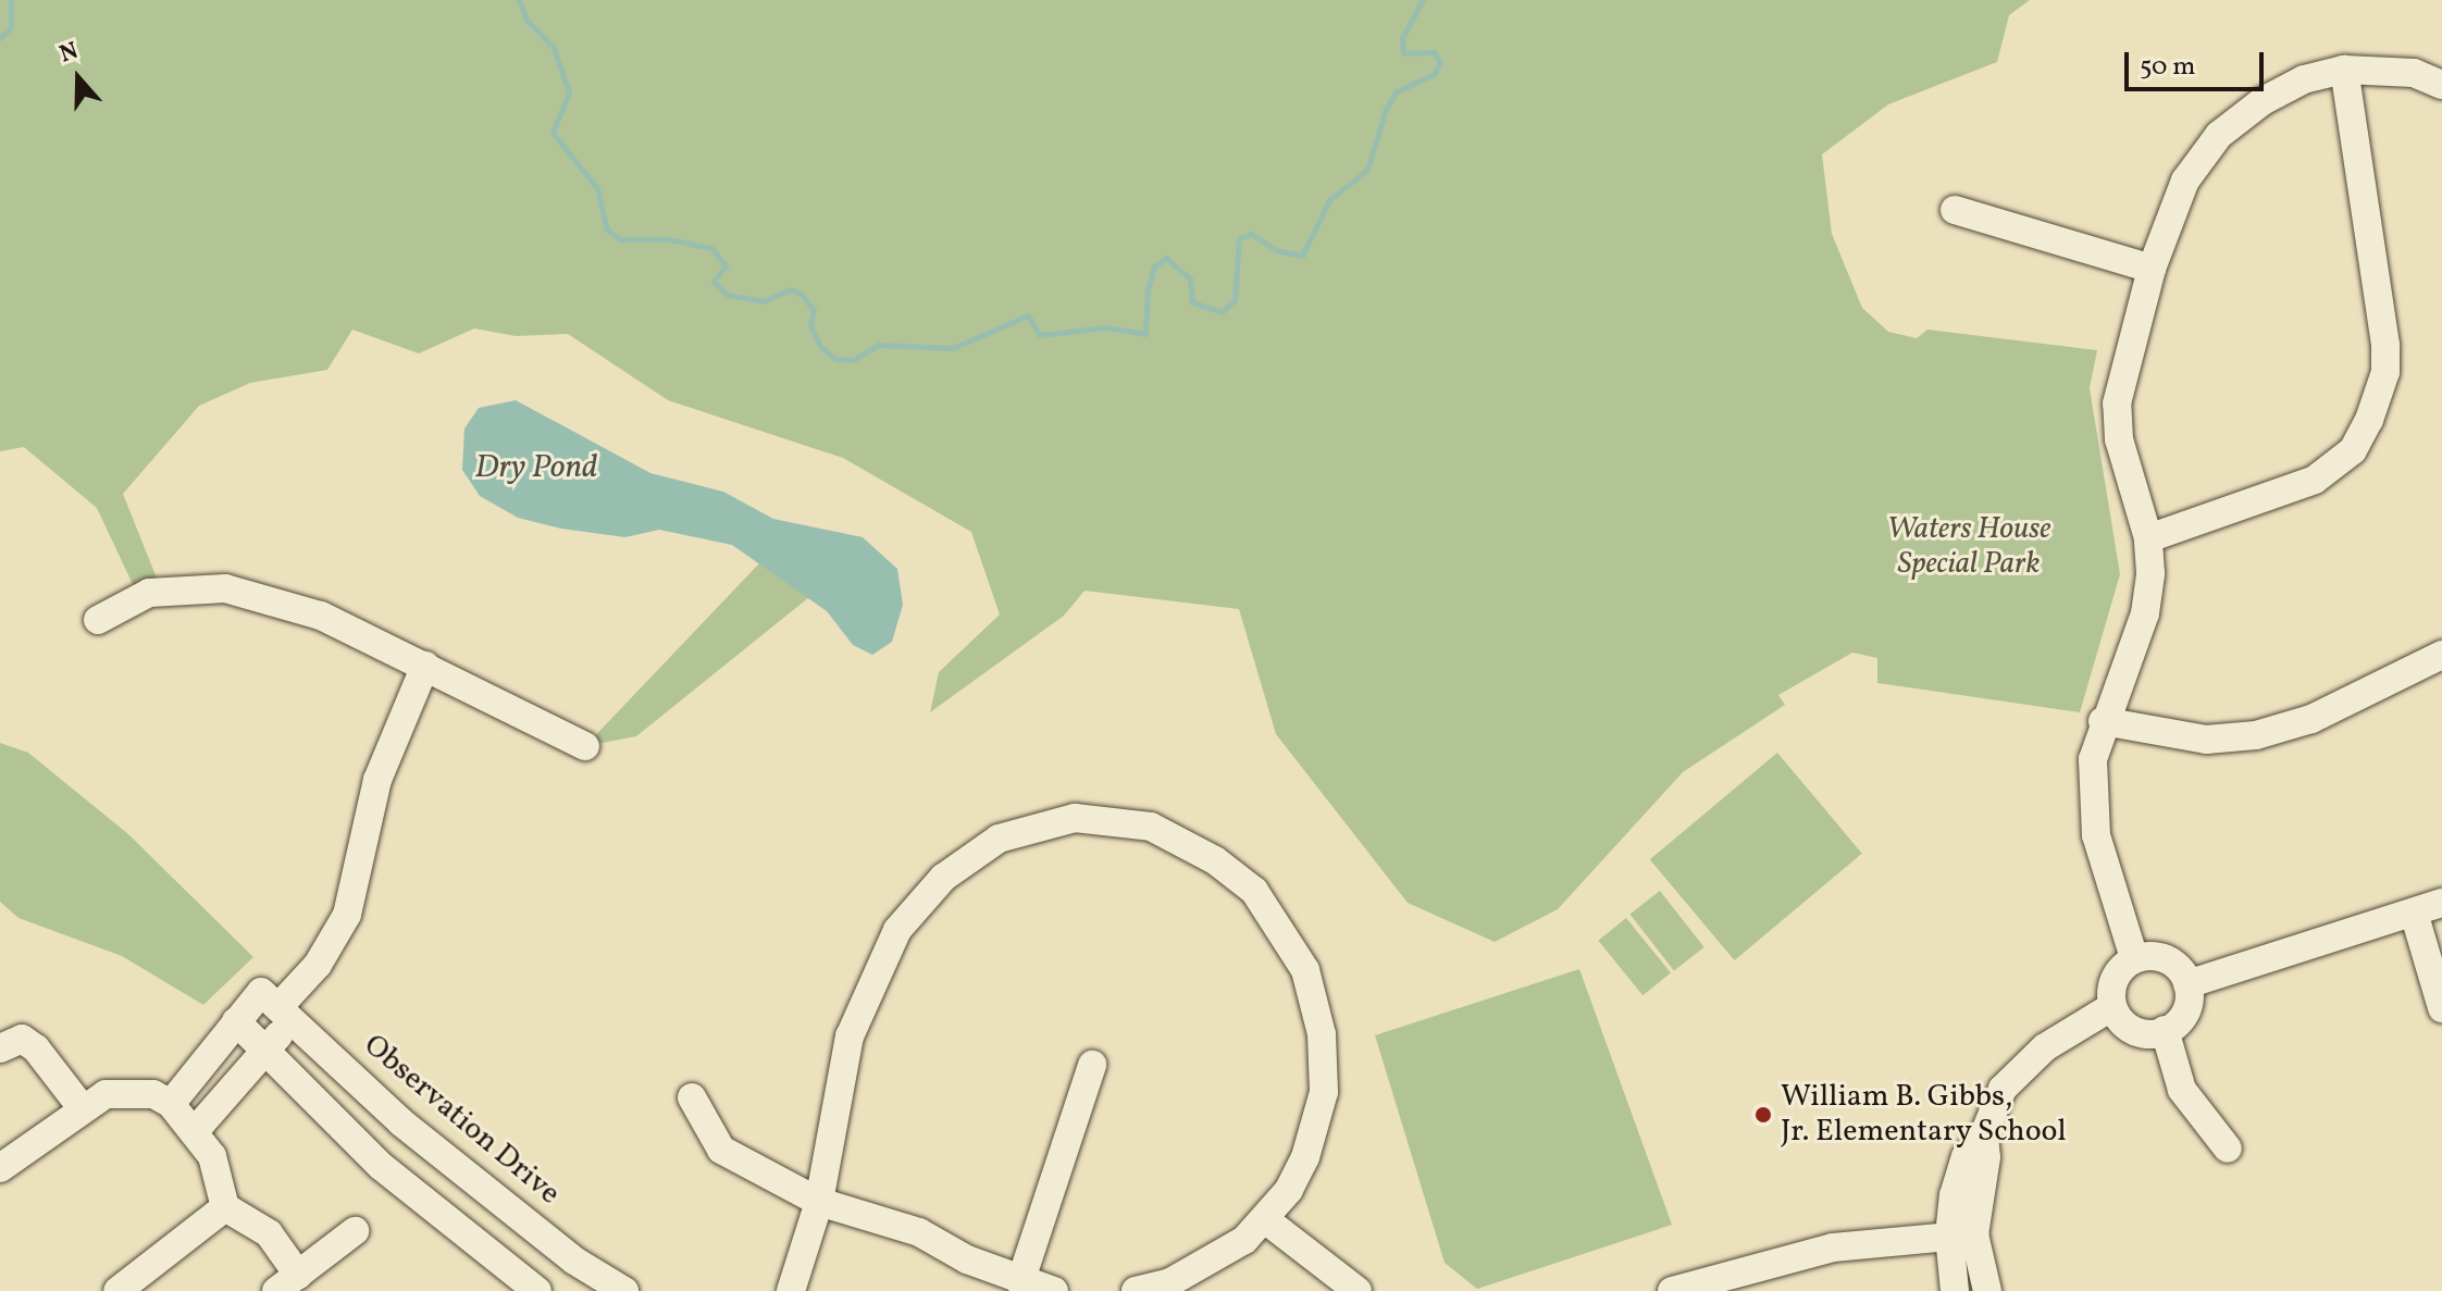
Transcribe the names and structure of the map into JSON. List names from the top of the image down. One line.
{"streets":{"street":["Observation Drive"]},"water":["Dry Pond"],"parks":["Waters House Special Park"],"places":["William B. Gibbs, Jr. Elementary School"],"scale_bar":"50 m","north":"top"}
